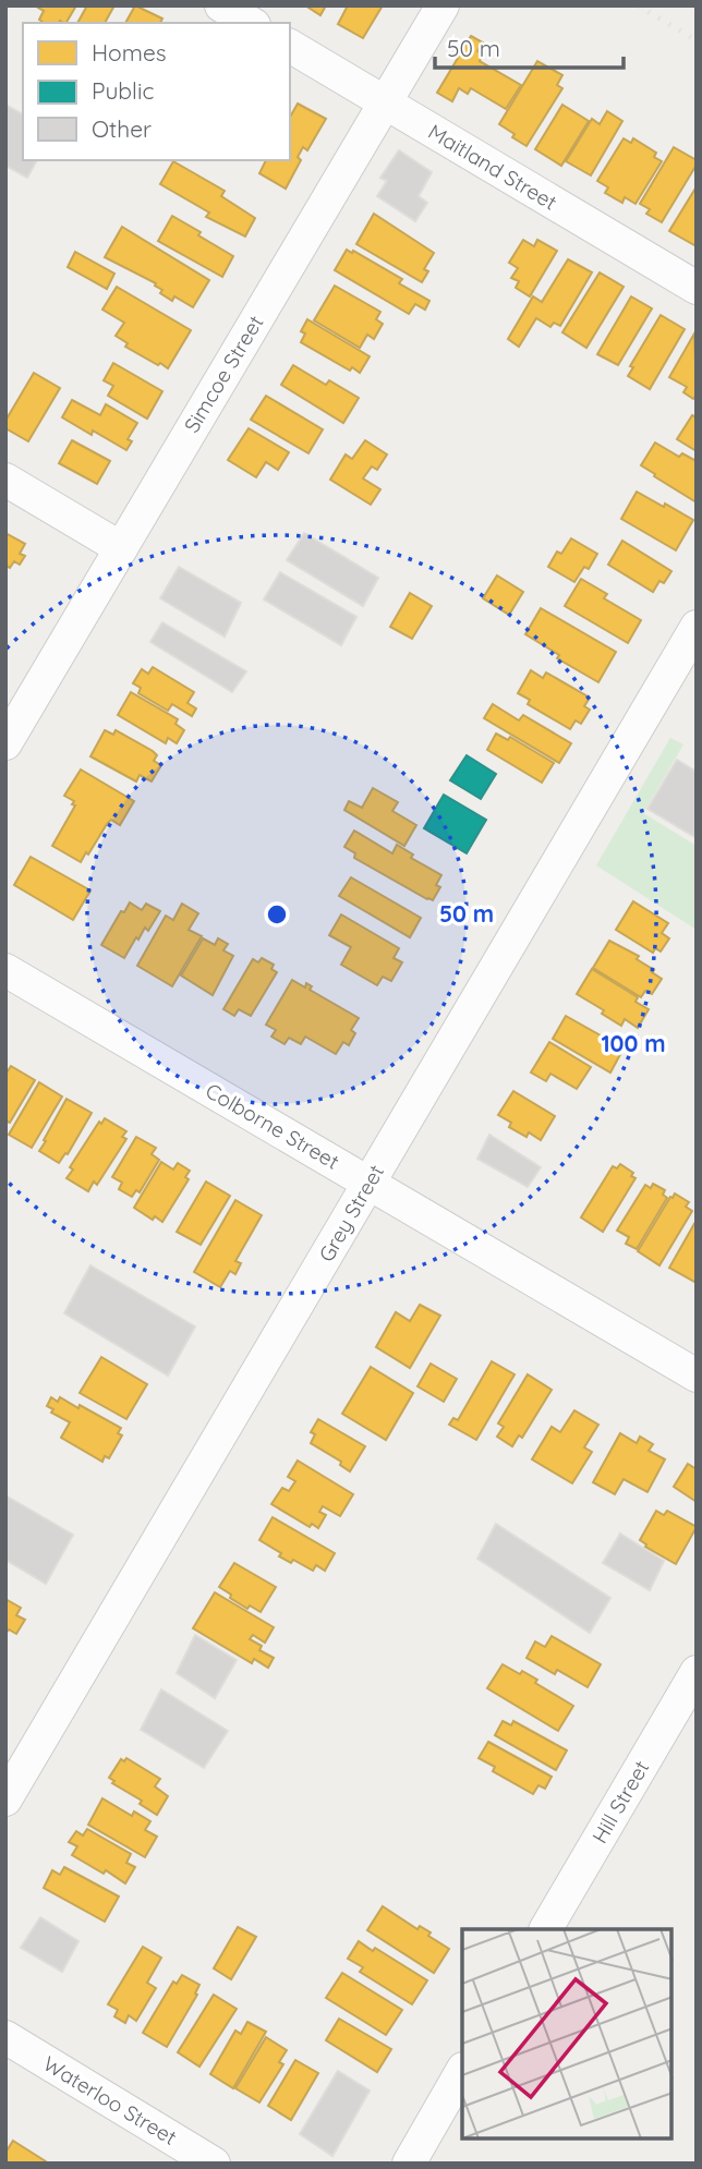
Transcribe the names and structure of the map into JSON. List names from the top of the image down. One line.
{"streets":{"street":["Maitland Street","Simcoe Street","Colborne Street","Grey Street","Hill Street","Waterloo Street"]},"crossings":[["Maitland Street","Simcoe Street"],["Colborne Street","Grey Street"]],"legend":["Homes","Public","Other"],"scale_bar":"50 m","rings":["50 m","100 m"]}
